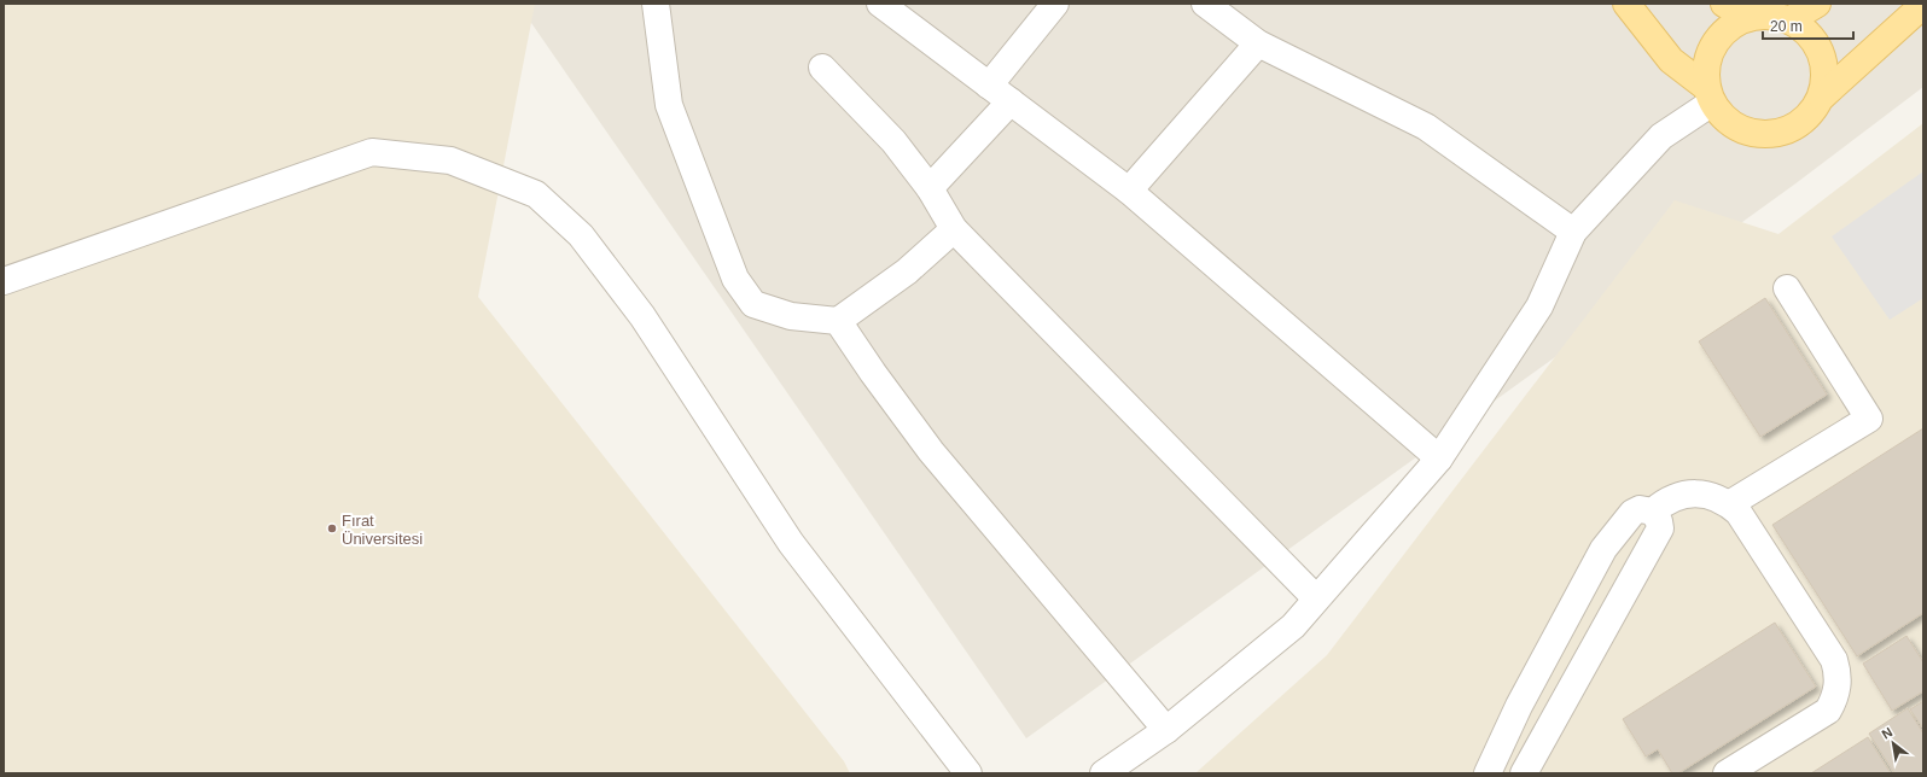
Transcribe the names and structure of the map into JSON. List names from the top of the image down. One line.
{"places":["Fırat Üniversitesi"],"scale_bar":"20 m","north":"top left"}
